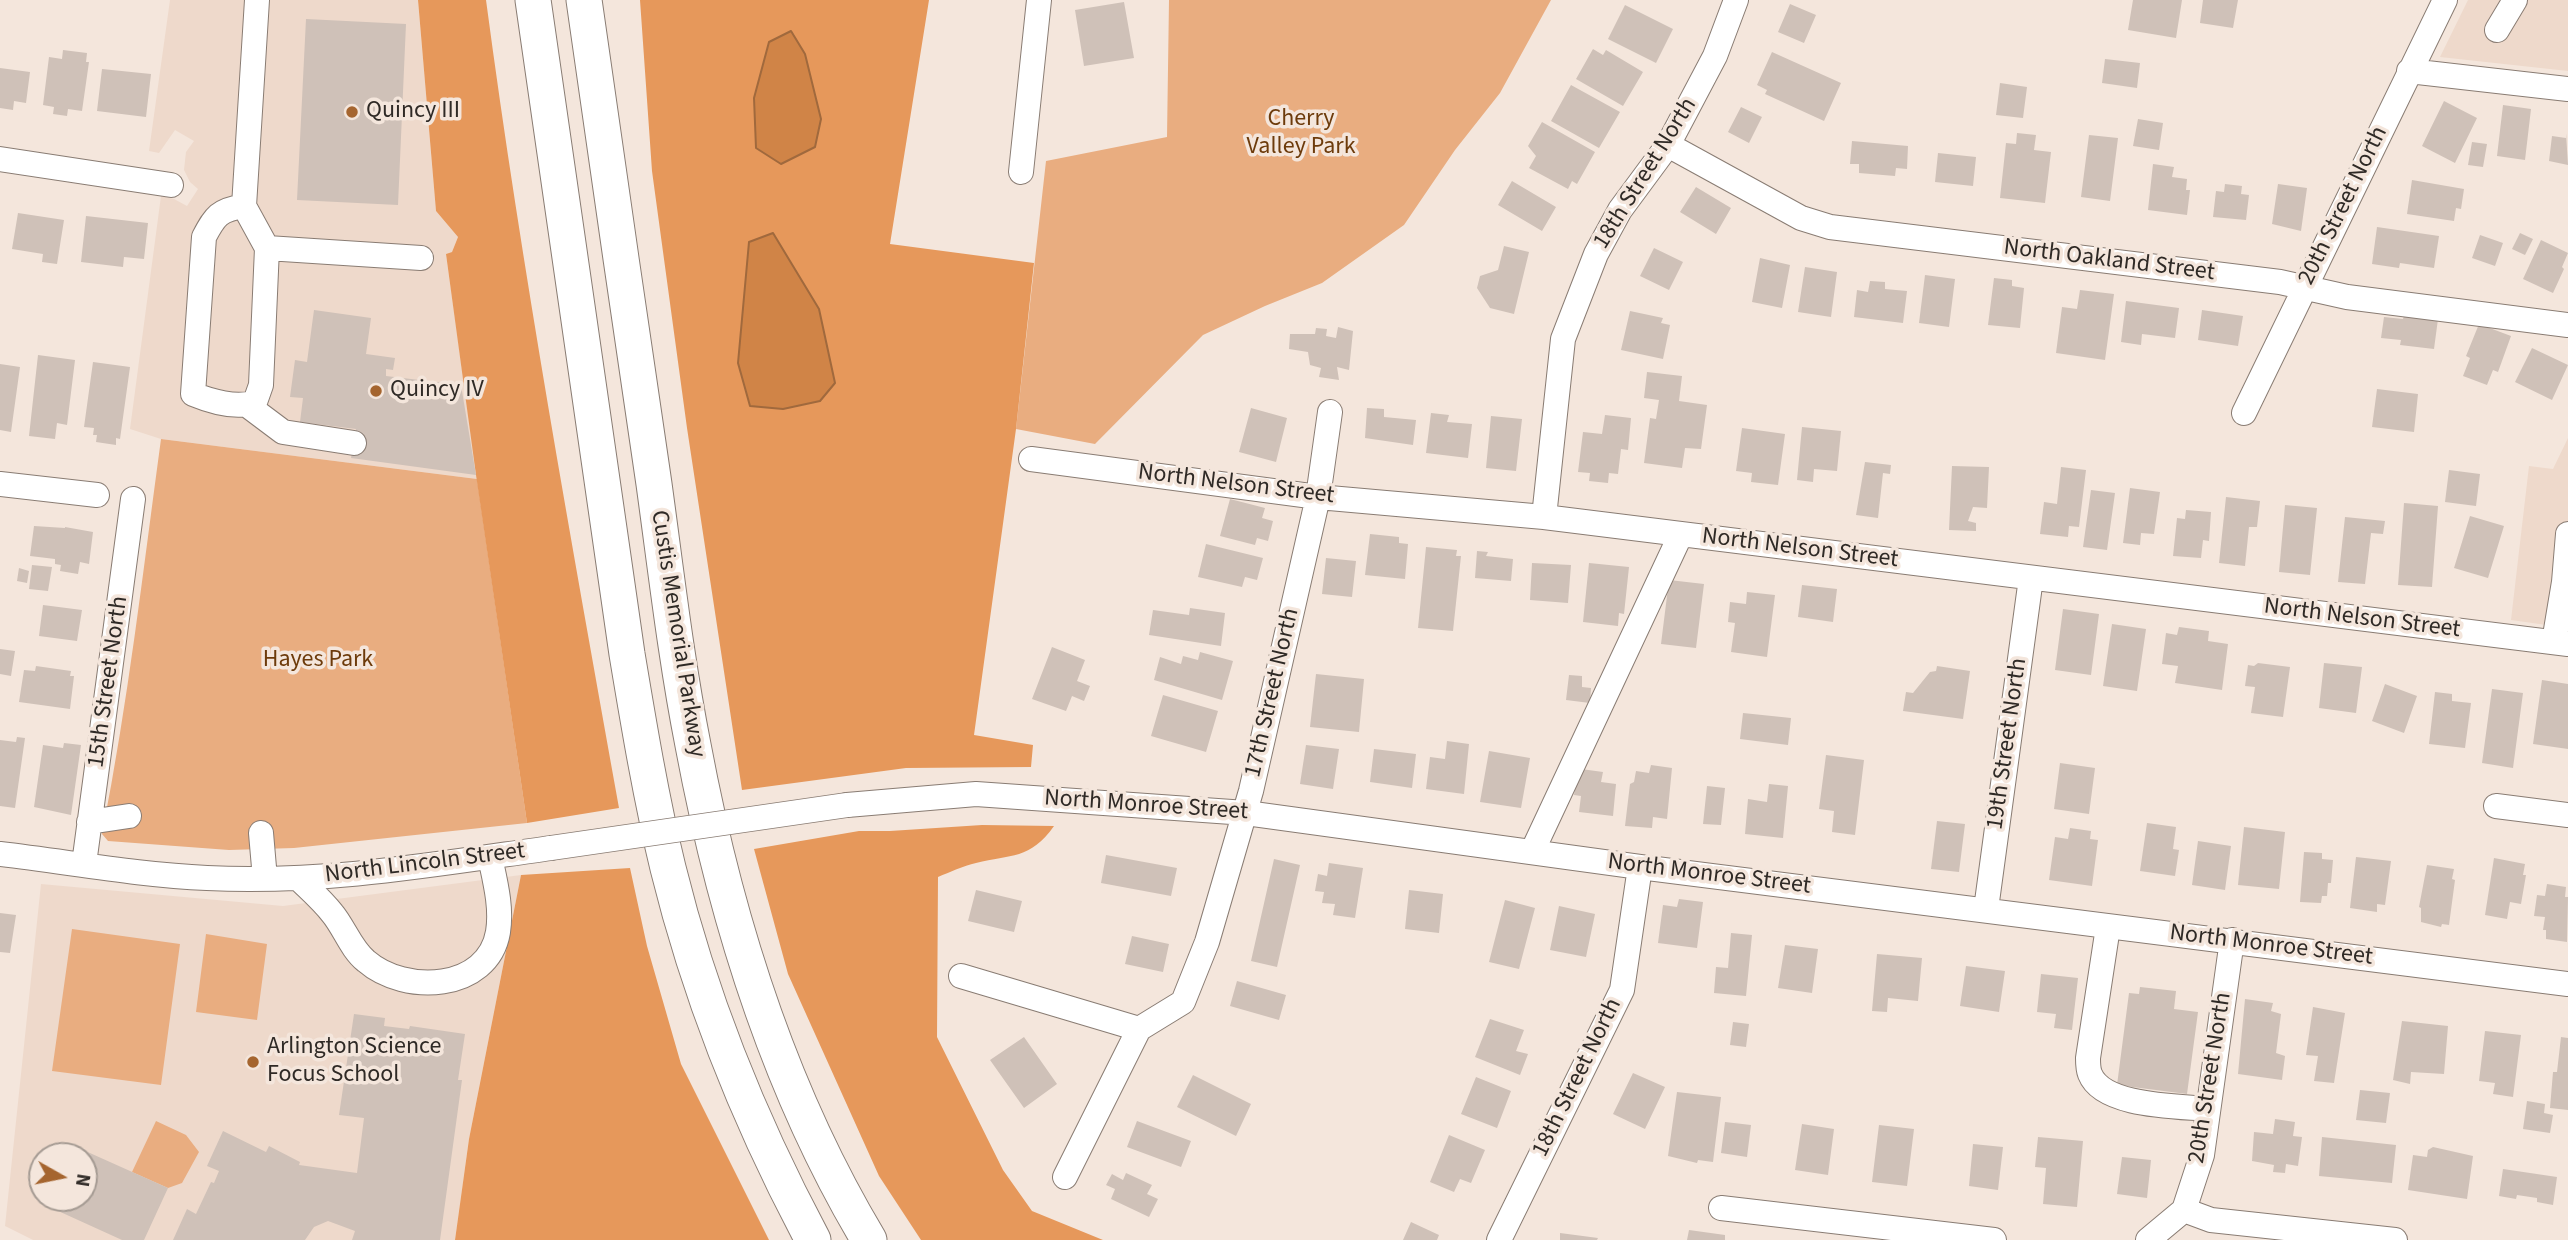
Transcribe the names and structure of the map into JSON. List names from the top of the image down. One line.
{"streets":{"highway":["Custis Memorial Parkway"],"street":["18th Street North","20th Street North","North Oakland Street","North Nelson Street","15th Street North","17th Street North","19th Street North","North Monroe Street","North Lincoln Street"]},"crossings":[["18th Street North","North Oakland Street"],["18th Street North","North Nelson Street"],["18th Street North","North Monroe Street"],["20th Street North","North Oakland Street"],["20th Street North","North Monroe Street"],["North Nelson Street","17th Street North"],["North Nelson Street","19th Street North"],["15th Street North","North Lincoln Street"],["17th Street North","North Monroe Street"],["19th Street North","North Monroe Street"],["North Monroe Street","North Lincoln Street"]],"parks":["Cherry Valley Park","Hayes Park"],"places":["Quincy III","Quincy IV","Arlington Science Focus School"],"north":"right"}
